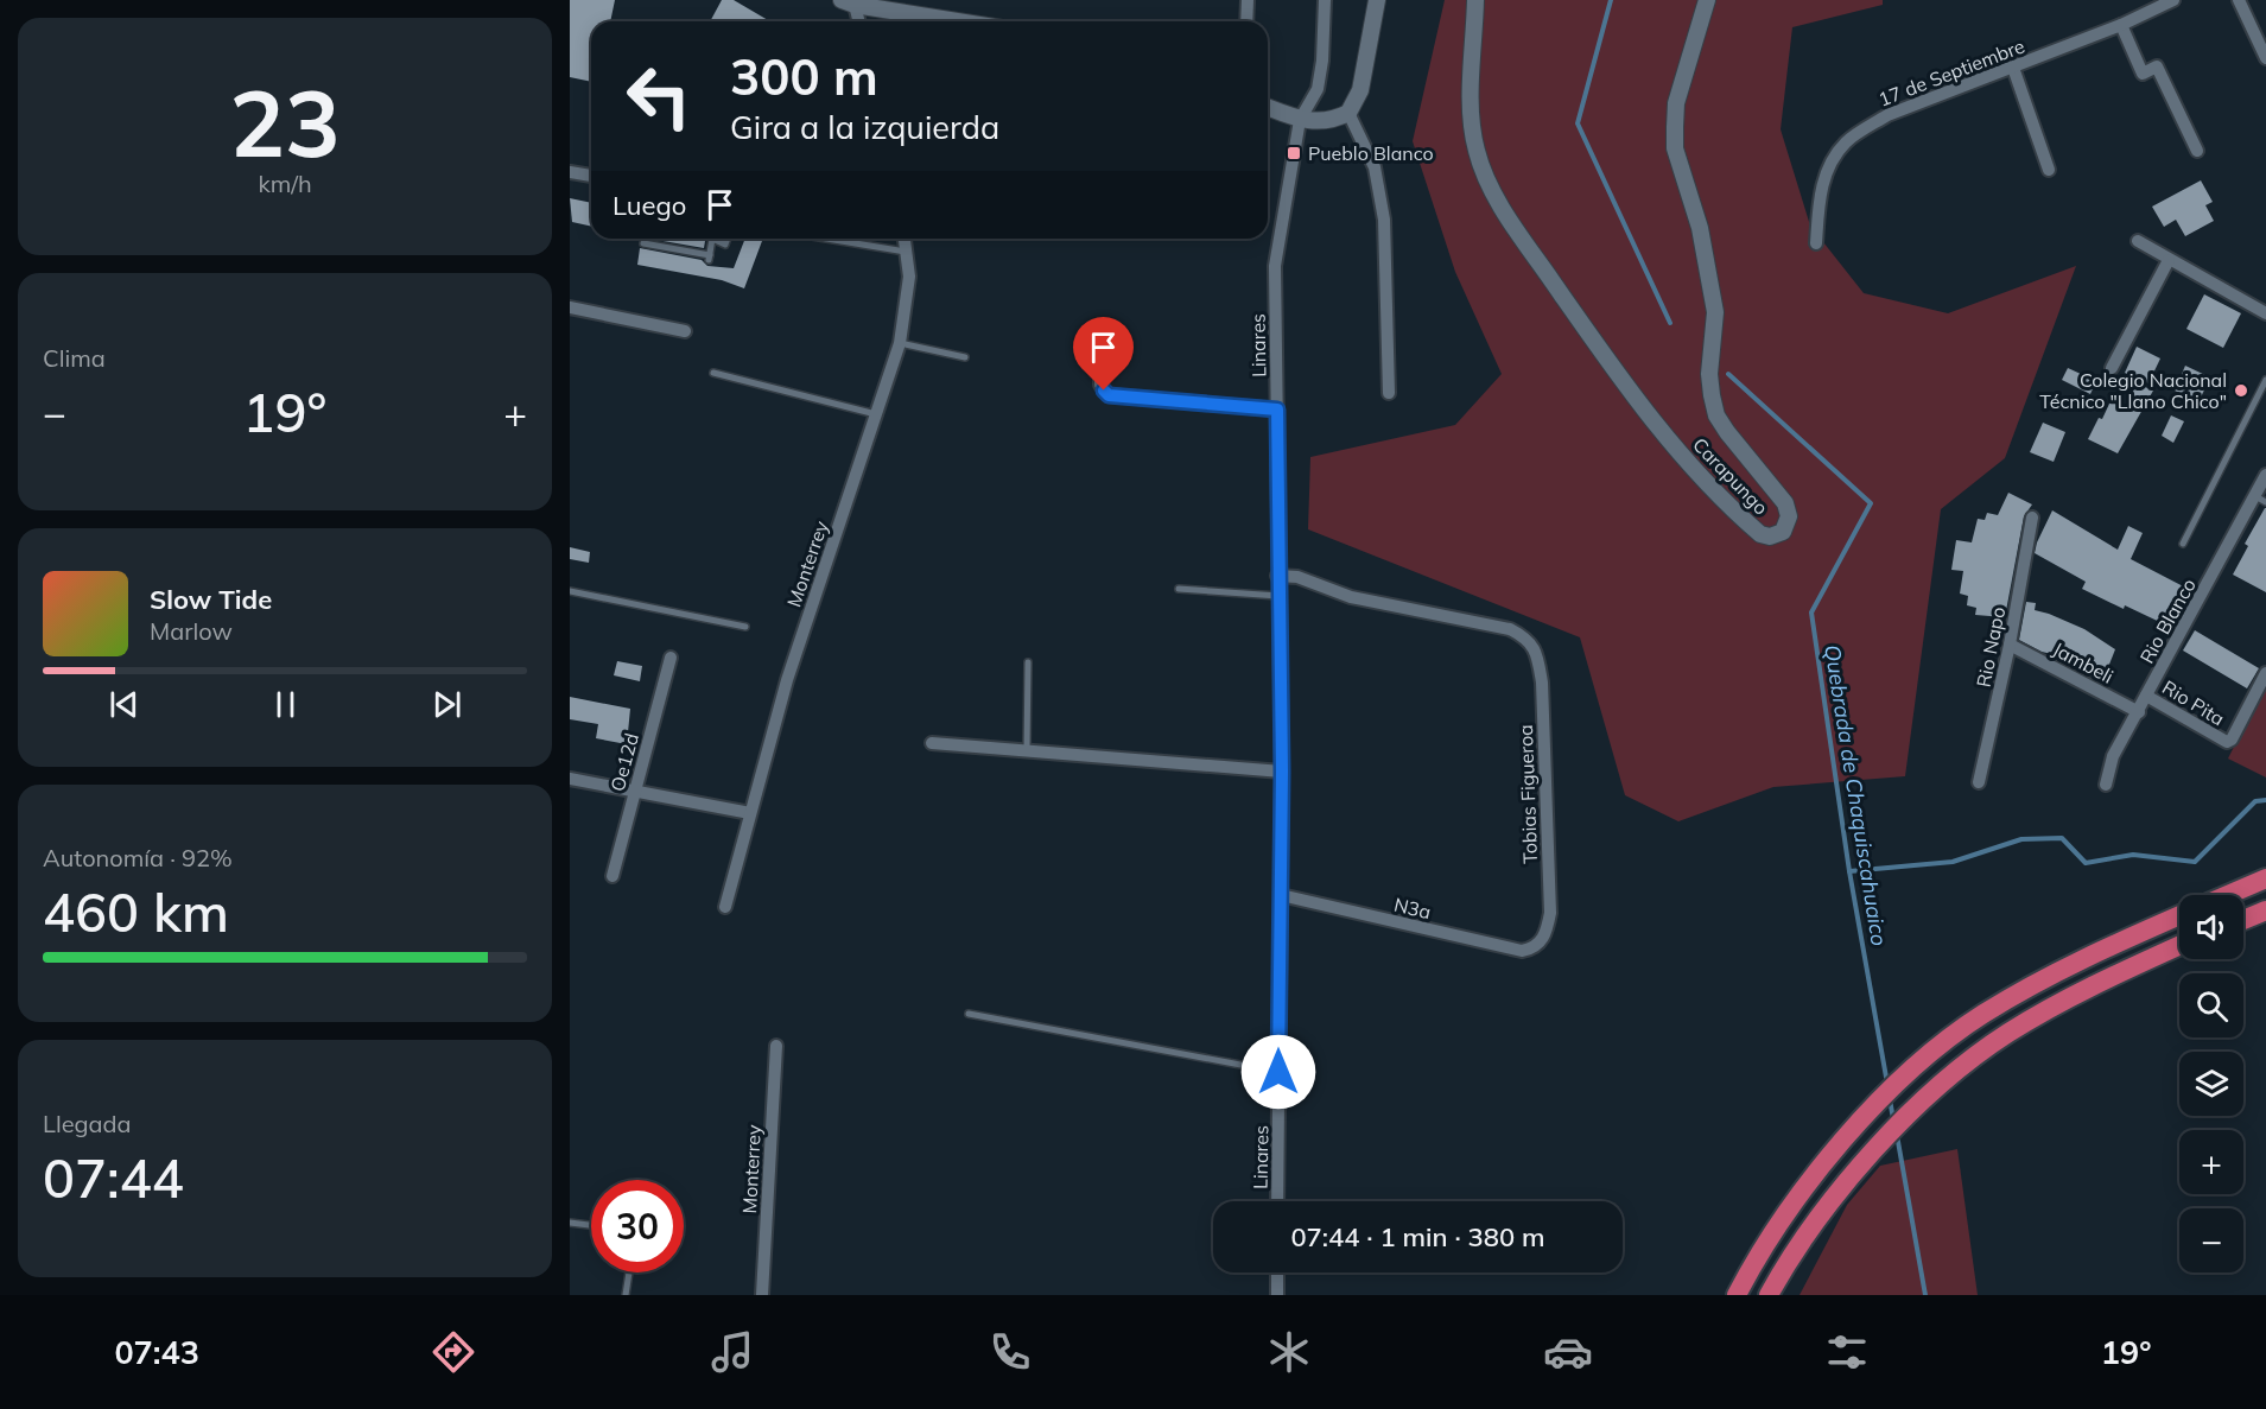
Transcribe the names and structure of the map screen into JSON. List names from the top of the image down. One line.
{"streets":{"street":["17 de Septiembre","Linares","Carapungo","Monterrey","Rio Blanco","Rio Napo","Jambeli","Rio Pita","Oe12d","Tobias Figueroa","N3a"]},"crossings":[["Linares","Tobias Figueroa"],["Linares","N3a"],["Rio Blanco","Jambeli"],["Rio Blanco","Rio Pita"],["Rio Napo","Jambeli"],["Tobias Figueroa","N3a"]],"water":["Quebrada de Chaquiscahuaico"],"places":{"transit":["Pueblo Blanco"],"other":["Colegio Nacional Técnico \"Llano Chico\""]},"page":{"tile":[["23","km/h"],"Clima",["Autonomía · 92%","460 km"],["Llegada","07:44"]],"turn":["300 m","Gira a la izquierda"],"then":"Luego","heat":["−","19°","+"],"song":["Slow Tide","Marlow"],"map_buttons":["+","−"],"limit":"30","trip":"07:44 · 1 min · 380 m","tabs":["07:43","19°"]}}
